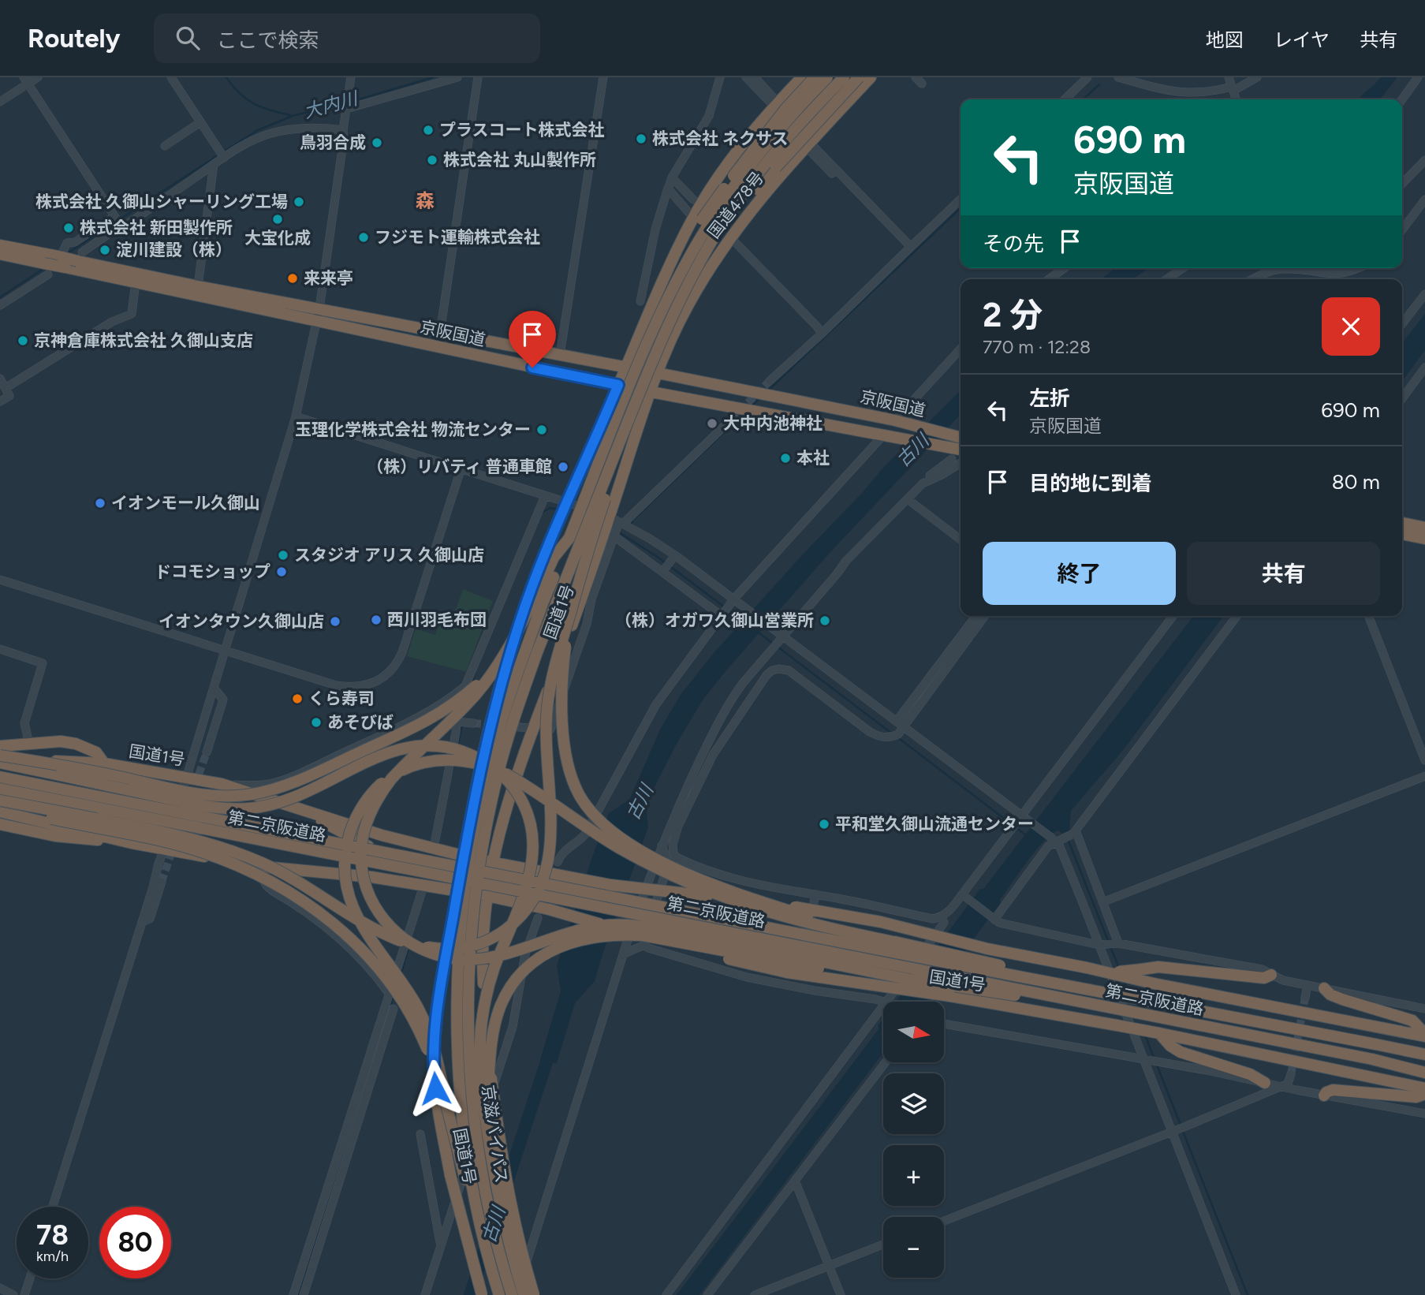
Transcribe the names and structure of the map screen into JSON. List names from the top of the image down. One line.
{"streets":{"highway":["国道478号","京阪国道","国道1号","第二京阪道路","京滋バイパス"]},"crossings":[["国道478号","京阪国道"],["国道478号","国道1号"],["京阪国道","国道1号"],["国道1号","京滋バイパス"]],"districts":["森"],"water":["大内川","古川"],"places":["プラスコート株式会社","株式会社 ネクサス","鳥羽合成","株式会社 丸山製作所","株式会社 久御山シャーリング工場","大宝化成","株式会社 新田製作所","フジモト運輸株式会社","淀川建設（株）","来来亭","京神倉庫株式会社 久御山支店","大中内池神社","玉理化学株式会社 物流センター","本社","（株）リバティ 普通車館","イオンモール久御山","スタジオ アリス 久御山店","ドコモショップ","西川羽毛布団","（株）オガワ久御山営業所","イオンタウン久御山店","くら寿司","あそびば","平和堂久御山流通センター"],"north":"right","page":{"header":"Routely","search":"ここで検索","nav":["地図","レイヤ","共有"],"turn":["690 m","京阪国道"],"then":"その先","heading":["2 分","770 m · 12:28"],"list":[{"name":"左折","note":"京阪国道","value":"690 m"},{"name":"目的地に到着","value":"80 m"}],"buttons":["終了","共有"],"map_buttons":["+","−"],"speed":"78 km/h","limit":"80"}}
